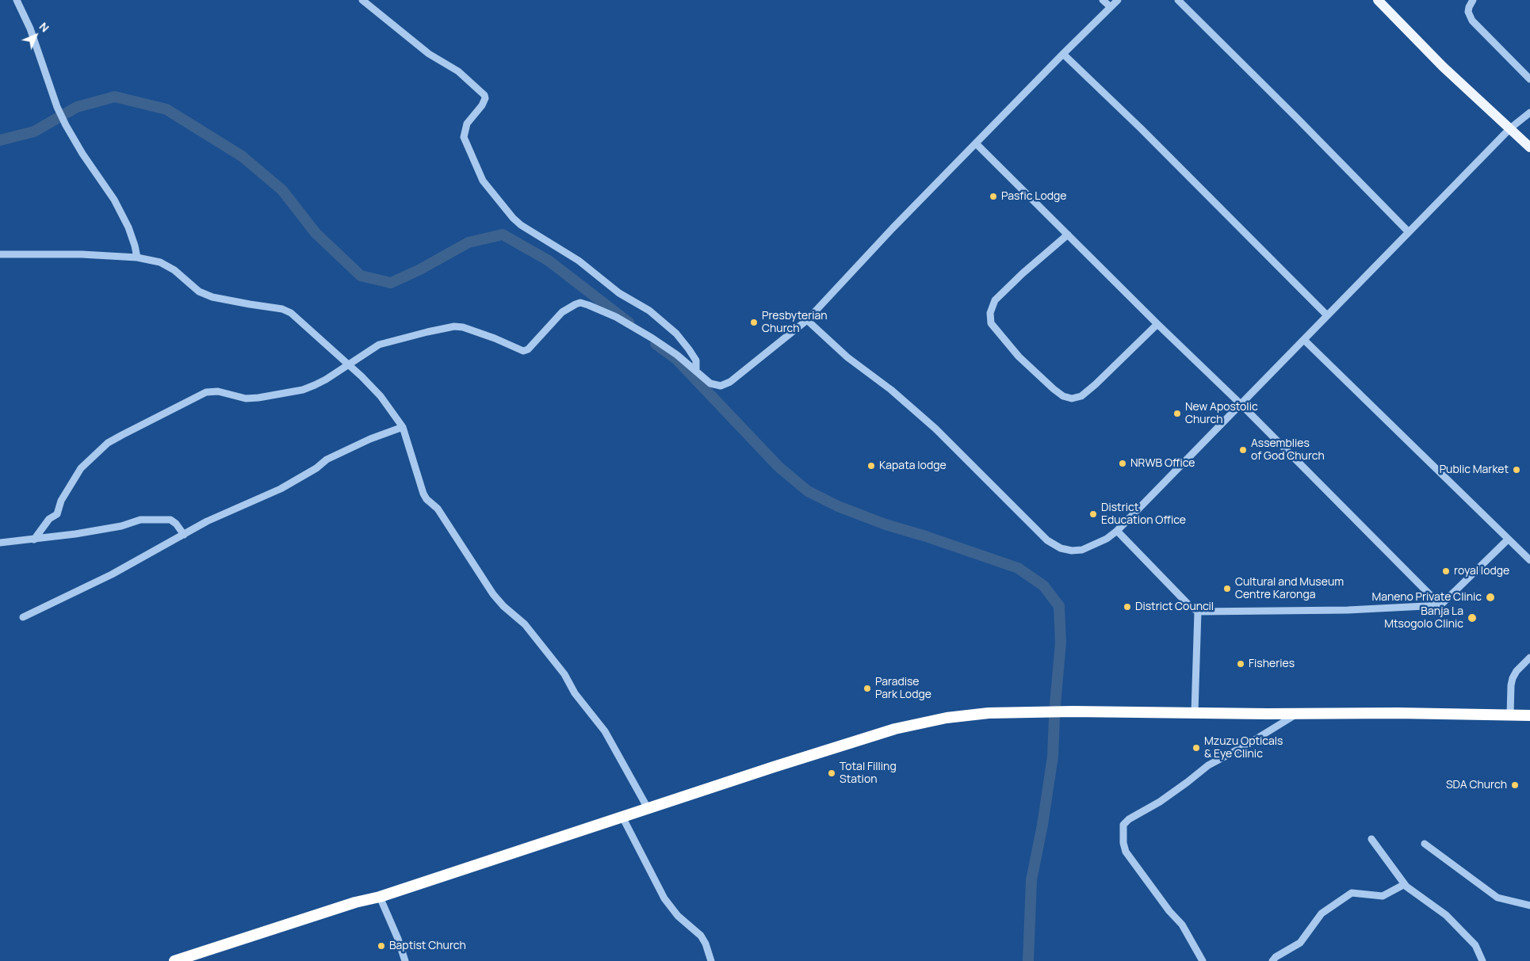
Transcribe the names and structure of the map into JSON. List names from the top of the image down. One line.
{"places":["Pasfic Lodge","Presbyterian Church","New Apostolic Church","Assemblies of God Church","NRWB Office","Kapata lodge","Public Market","District Education Office","royal lodge","Cultural and Museum Centre Karonga","Maneno Private Clinic","District Council","Banja La Mtsogolo Clinic","Fisheries","Paradise Park Lodge","Mzuzu Opticals & Eye Clinic","Total Filling Station","SDA Church","Baptist Church"],"north":"top right"}
